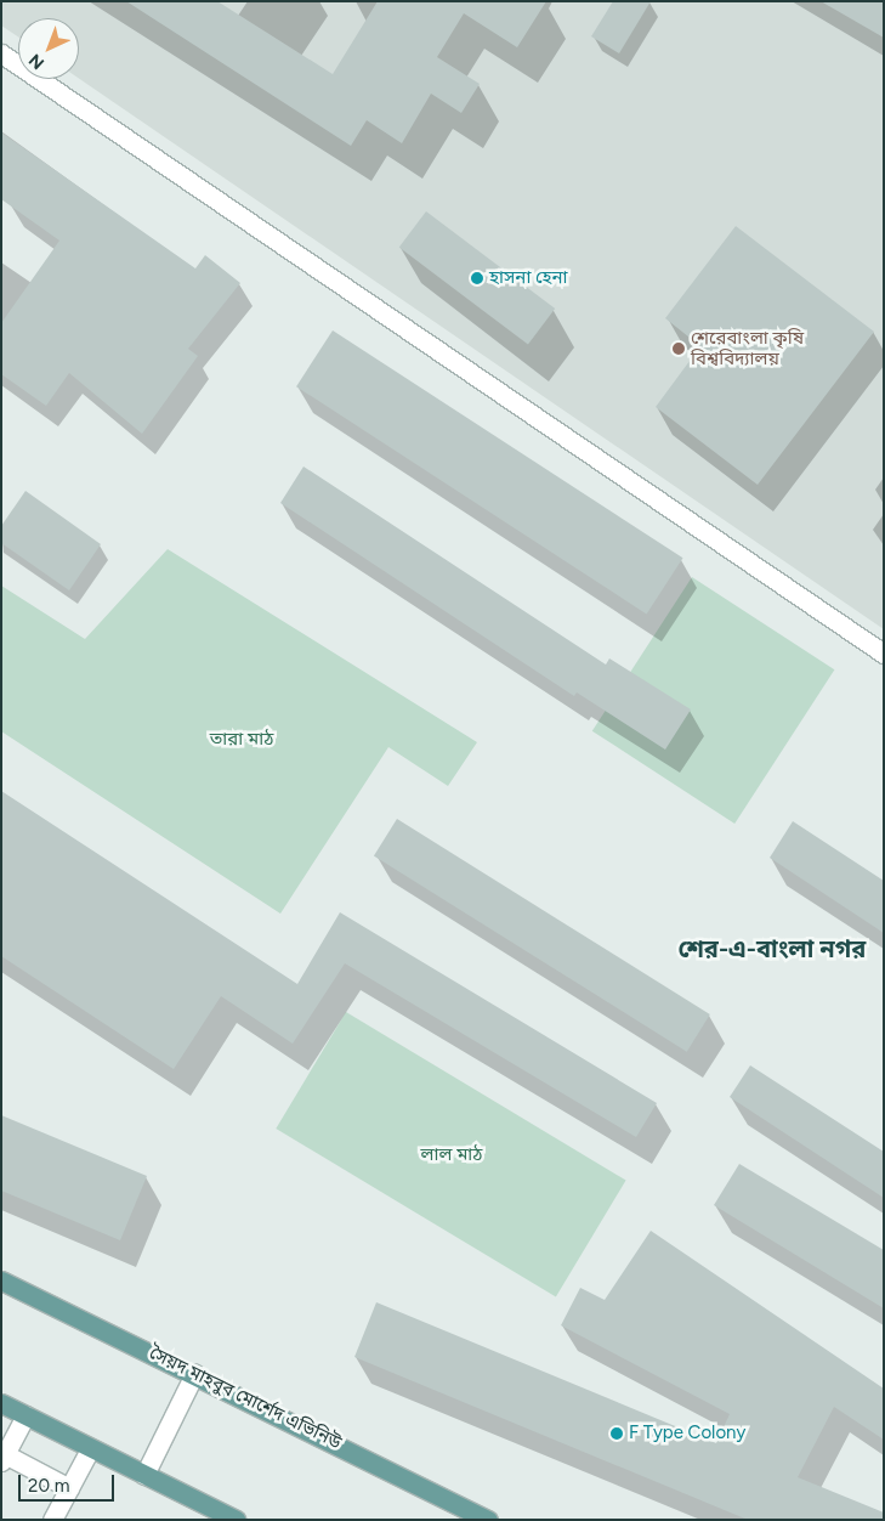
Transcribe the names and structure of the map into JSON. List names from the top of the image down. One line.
{"streets":{"main road":["সৈয়দ মাহবুব মোর্শেদ এভিনিউ"]},"districts":["শের-এ-বাংলা নগর"],"parks":["তারা মাঠ","লাল মাঠ"],"places":["হাসনা হেনা","শেরেবাংলা কৃষি বিশ্ববিদ্যালয়","F Type Colony"],"scale_bar":"20 m","north":"bottom left"}
